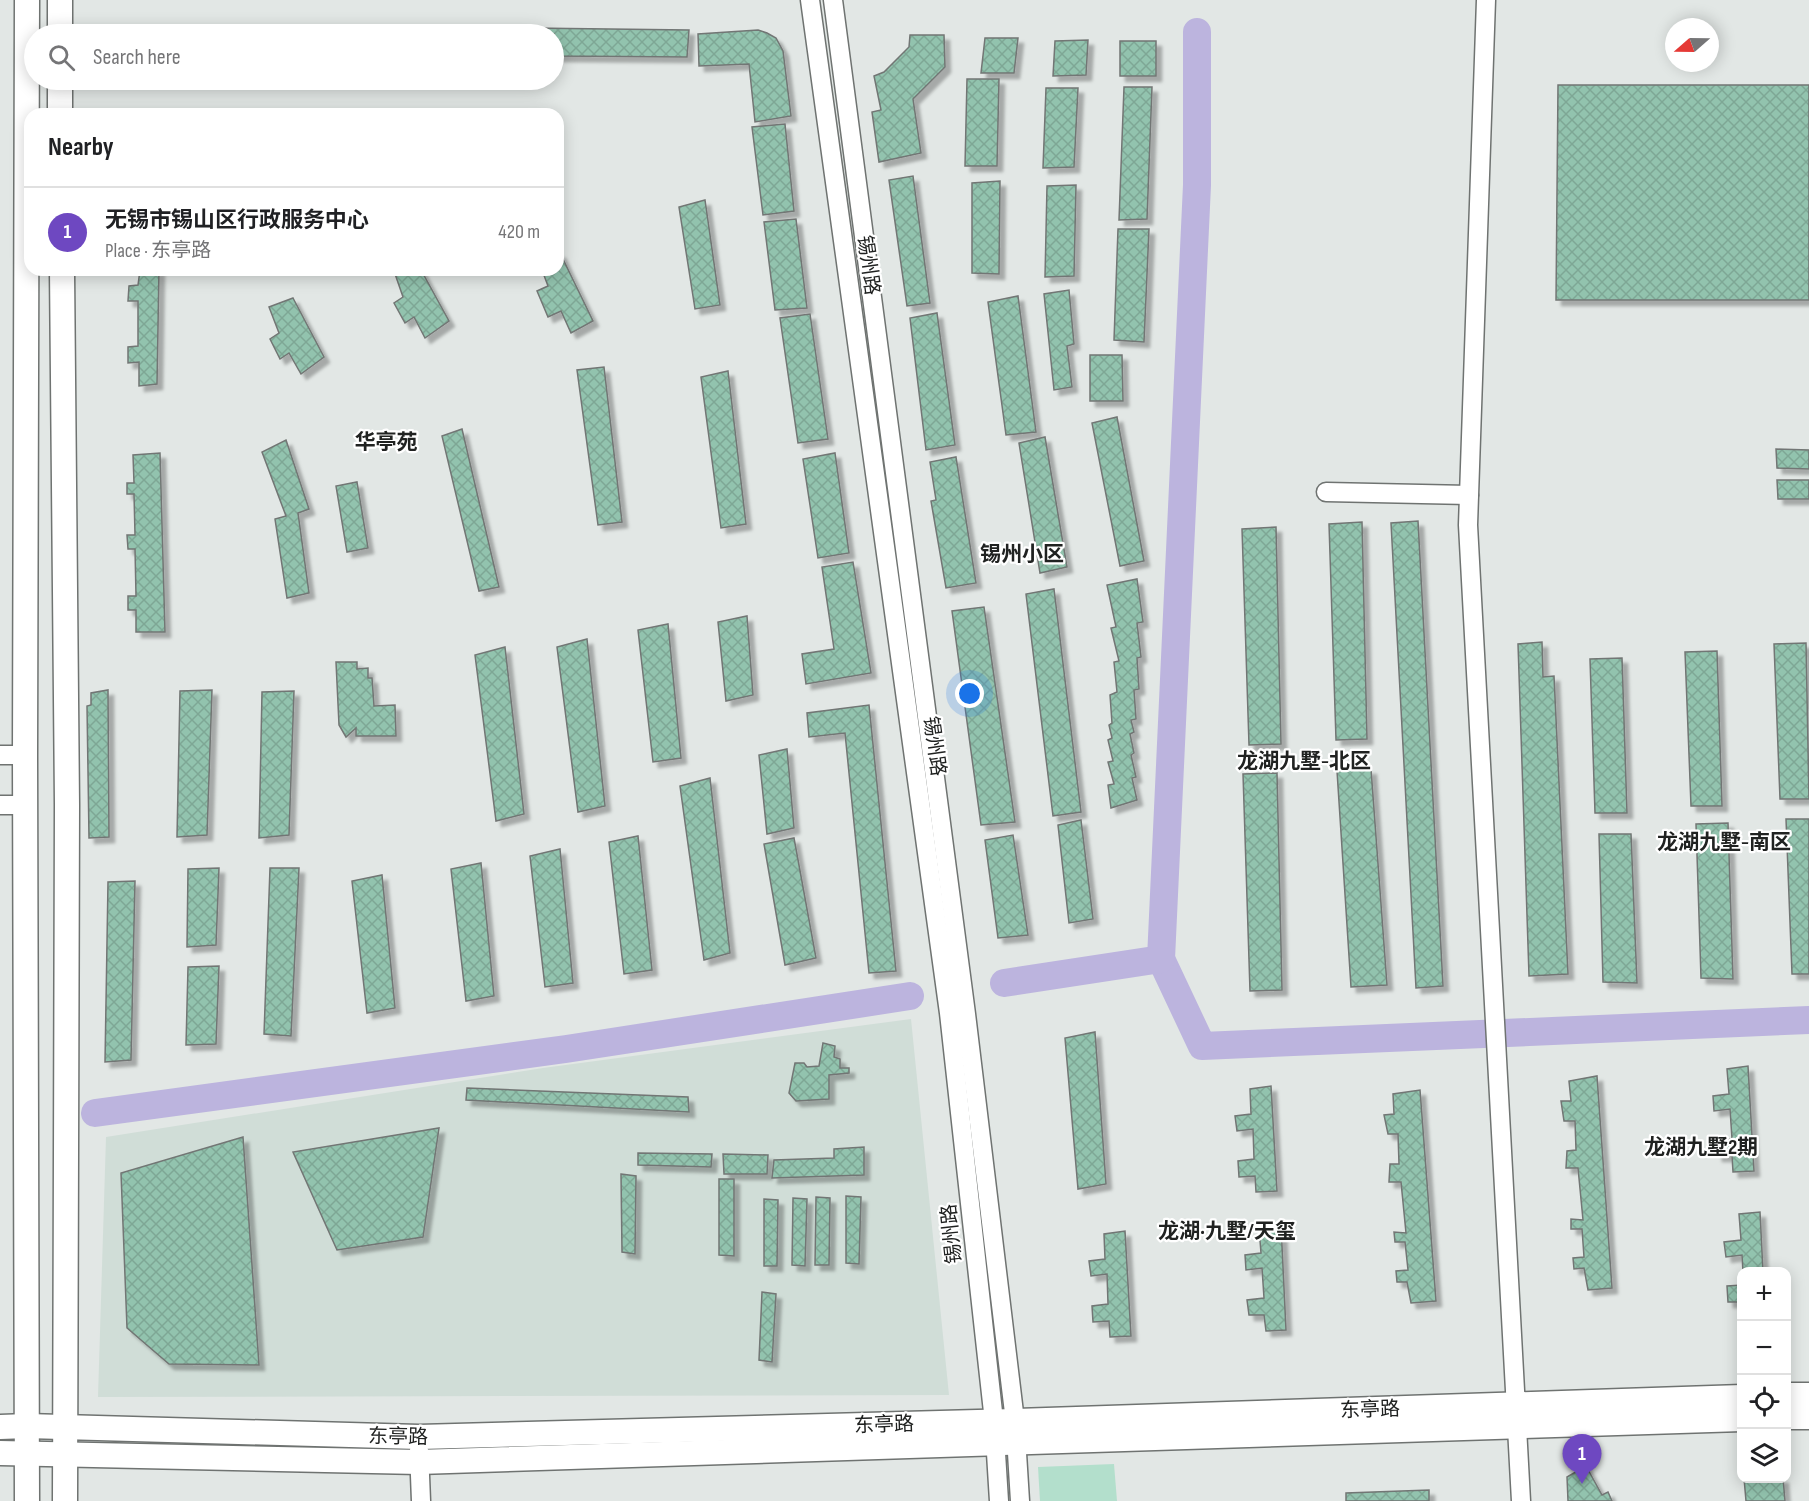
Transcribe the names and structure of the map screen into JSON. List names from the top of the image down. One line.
{"streets":{"main road":["东亭路"],"street":["锡州路"]},"crossings":[["锡州路","东亭路"]],"districts":["华亭苑","锡州小区","龙湖九墅-北区","龙湖九墅-南区","龙湖九墅2期","龙湖·九墅/天玺"],"north":"left","page":{"search":"Search here","heading":"Nearby","list":[{"mark":"1","name":"无锡市锡山区行政服务中心","note":"Place · 东亭路","value":"420 m"}],"map_buttons":["+","−"],"pins":"1"}}
